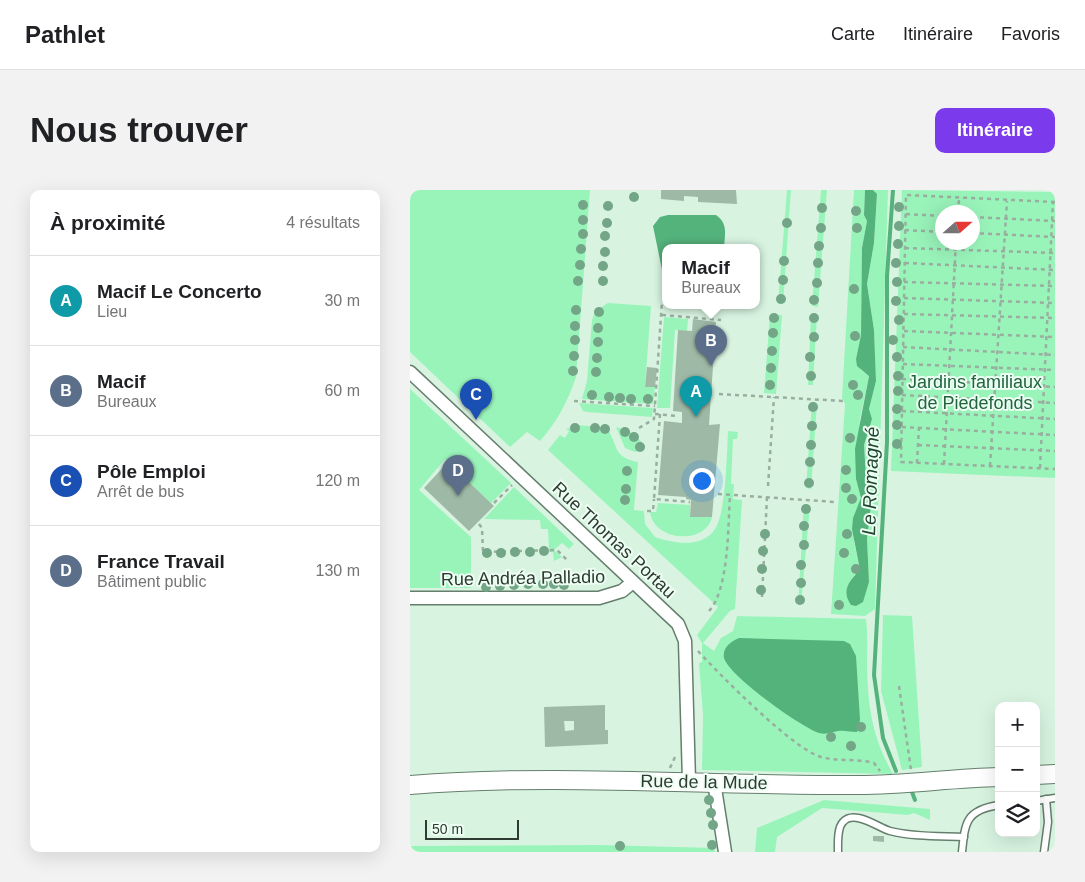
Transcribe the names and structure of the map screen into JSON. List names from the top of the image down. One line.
{"streets":{"street":["Rue Thomas Portau","Rue Andréa Palladio","Rue de la Mude"]},"crossings":[["Rue Thomas Portau","Rue Andréa Palladio"]],"water":["Le Romagné"],"parks":["Jardins familiaux de Piedefonds"],"scale_bar":"50 m","north":"right","page":{"header":"Pathlet","nav":["Carte","Itinéraire","Favoris"],"buttons":"Itinéraire","title":"Nous trouver","heading":["À proximité","4 résultats"],"popup":["Macif","Bureaux"],"list":[{"mark":"A","name":"Macif Le Concerto","note":"Lieu","value":"30 m"},{"mark":"B","name":"Macif","note":"Bureaux","value":"60 m"},{"mark":"C","name":"Pôle Emploi","note":"Arrêt de bus","value":"120 m"},{"mark":"D","name":"France Travail","note":"Bâtiment public","value":"130 m"}],"pins":["B","A","C","D"],"map_buttons":["+","−"],"scale":"50 m"}}
